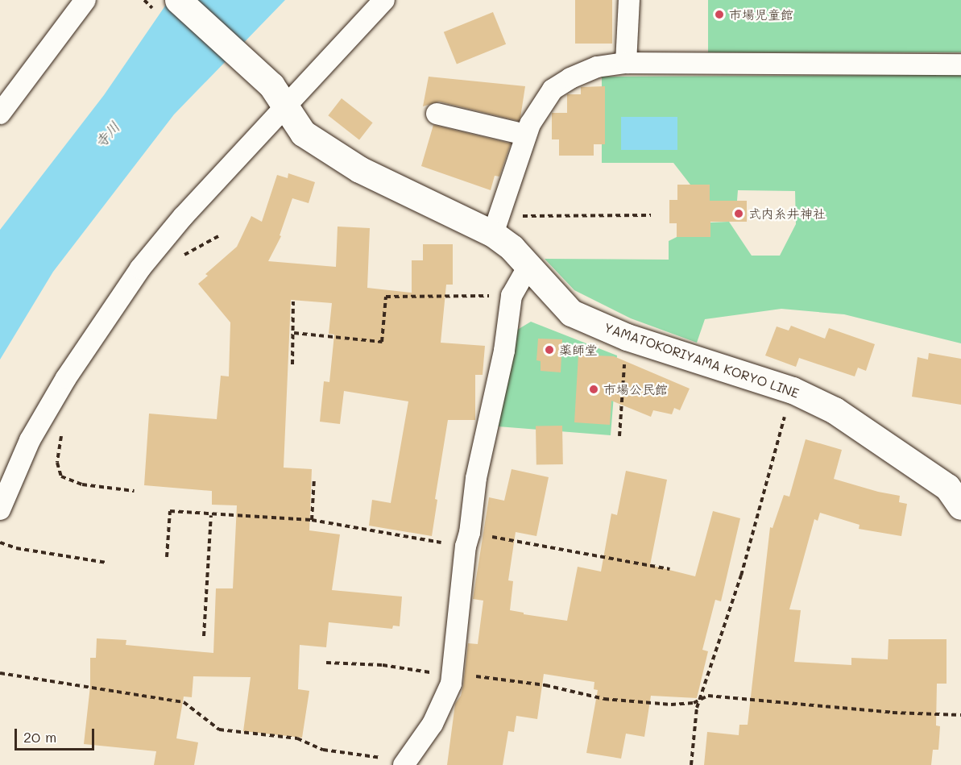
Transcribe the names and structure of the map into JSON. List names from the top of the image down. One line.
{"streets":{"main road":["YAMATOKORIYAMA KORYO LINE"]},"water":["寺川"],"places":["市場児童館","式内糸井神社","薬師堂","市場公民館"],"scale_bar":"20 m"}
